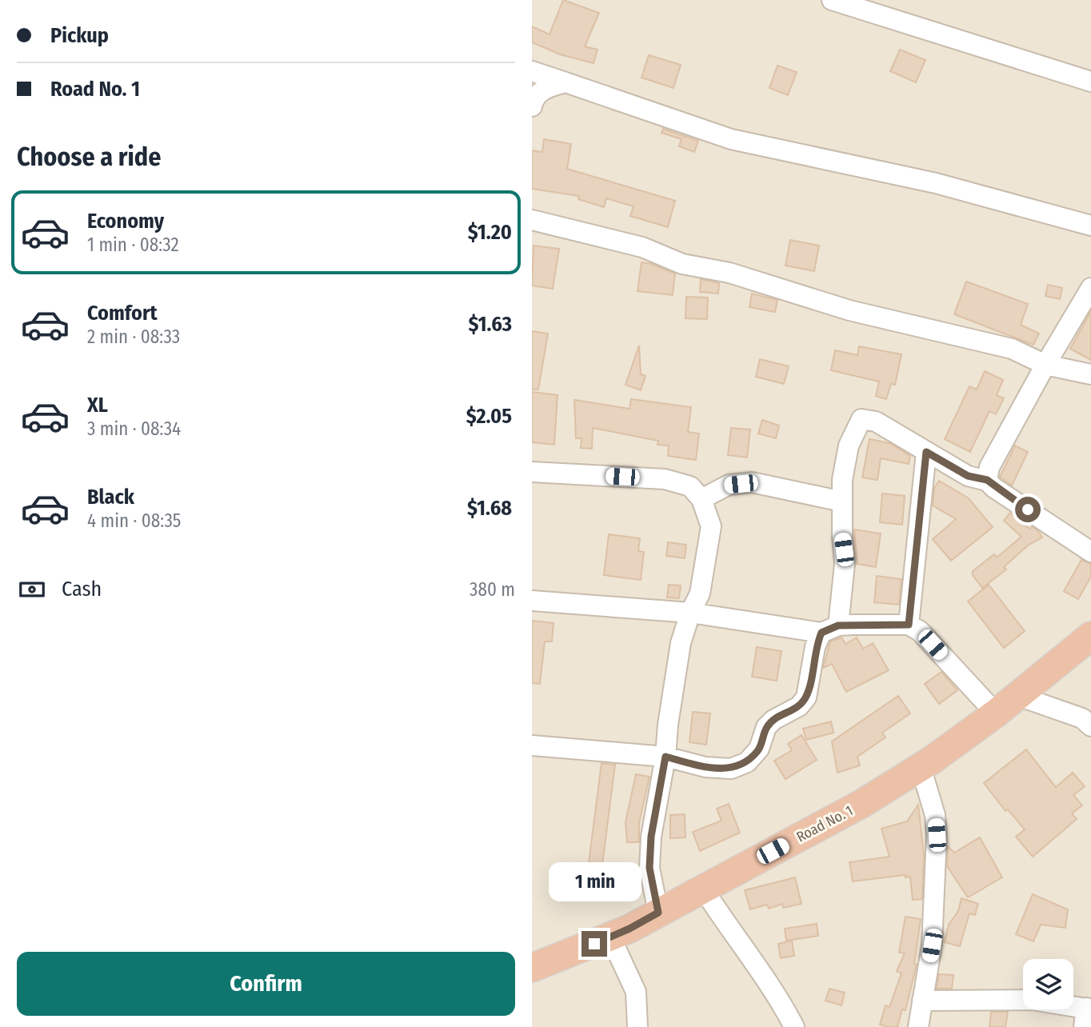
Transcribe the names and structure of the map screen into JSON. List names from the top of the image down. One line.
{"streets":{"highway":["Road No. 1"]},"page":{"banner":["Pickup","Road No. 1"],"heading":"Choose a ride","list":[{"name":"Economy","note":"1 min · 08:32","value":"$1.20"},{"name":"Comfort","note":"2 min · 08:33","value":"$1.63"},{"name":"XL","note":"3 min · 08:34","value":"$2.05"},{"name":"Black","note":"4 min · 08:35","value":"$1.68"}],"pay":["Cash","380 m"],"bubble":"1 min","buttons":"Confirm"}}
